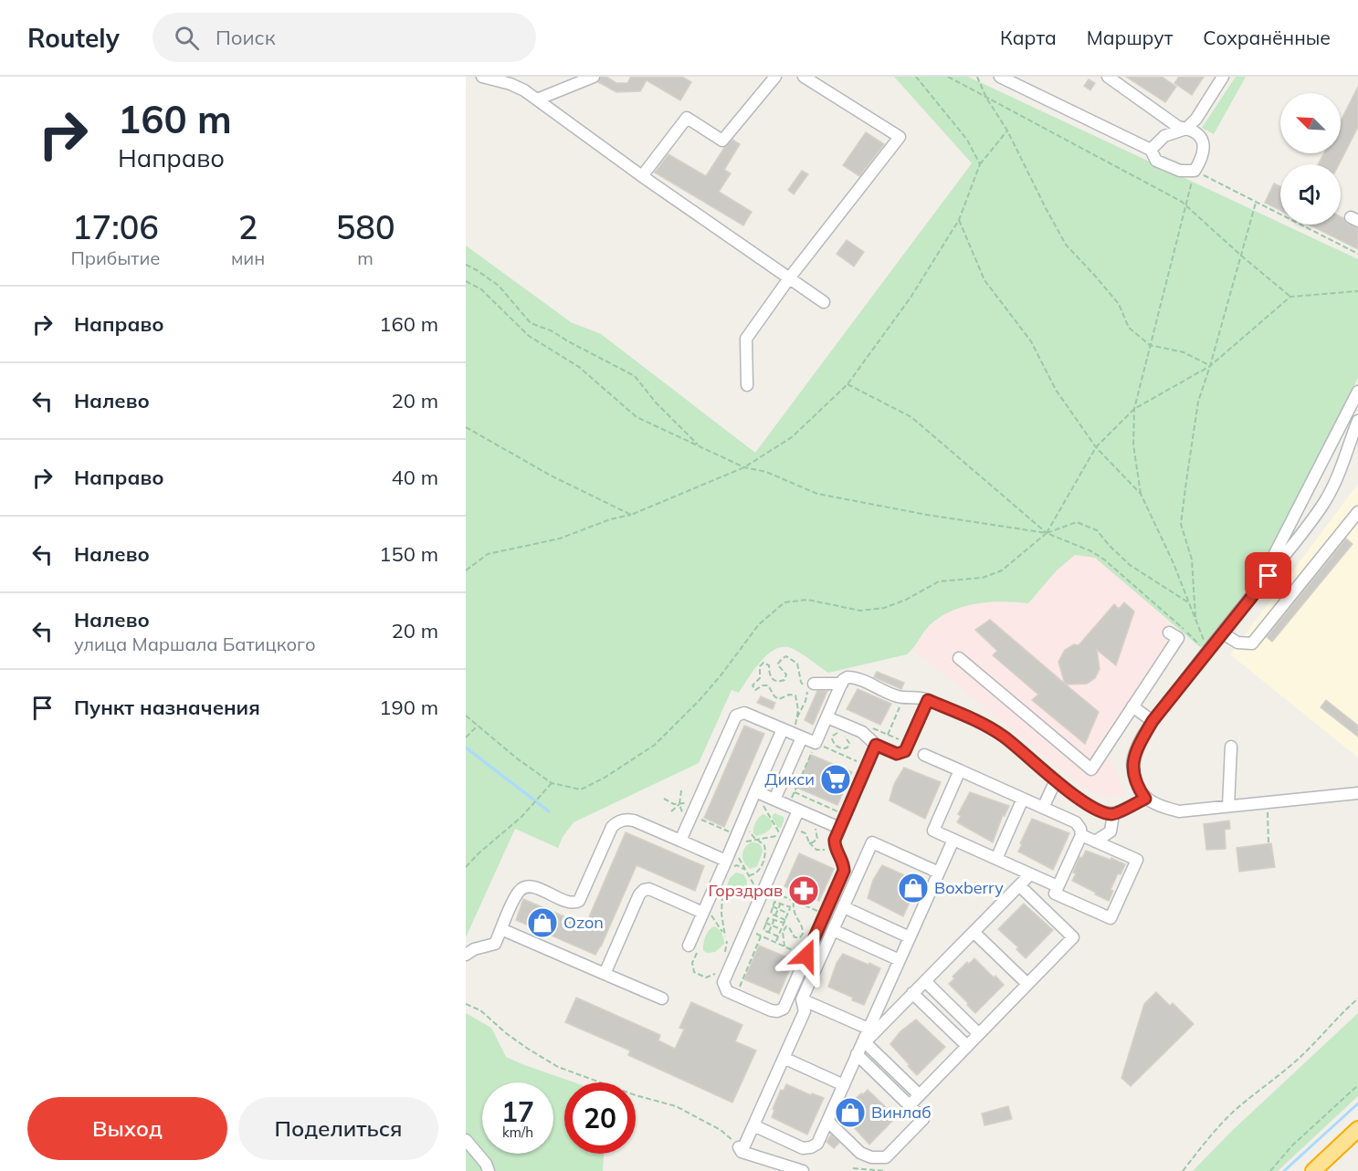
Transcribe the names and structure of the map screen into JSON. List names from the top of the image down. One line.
{"places":{"supermarket":["Дикси"],"shop":["Boxberry","Ozon","Винлаб"],"pharmacy":["Горздрав"]},"north":"top left","page":{"header":"Routely","search":"Поиск","nav":["Карта","Маршрут","Сохранённые"],"turn":["160 m","Направо"],"eta":["17:06","Прибытие","2","мин","580","m"],"list":[{"name":"Направо","value":"160 m"},{"name":"Налево","value":"20 m"},{"name":"Направо","value":"40 m"},{"name":"Налево","value":"150 m"},{"name":"Налево","note":"улица Маршала Батицкого","value":"20 m"},{"name":"Пункт назначения","value":"190 m"}],"speed":"17 km/h","limit":"20","buttons":["Выход","Поделиться"]}}
